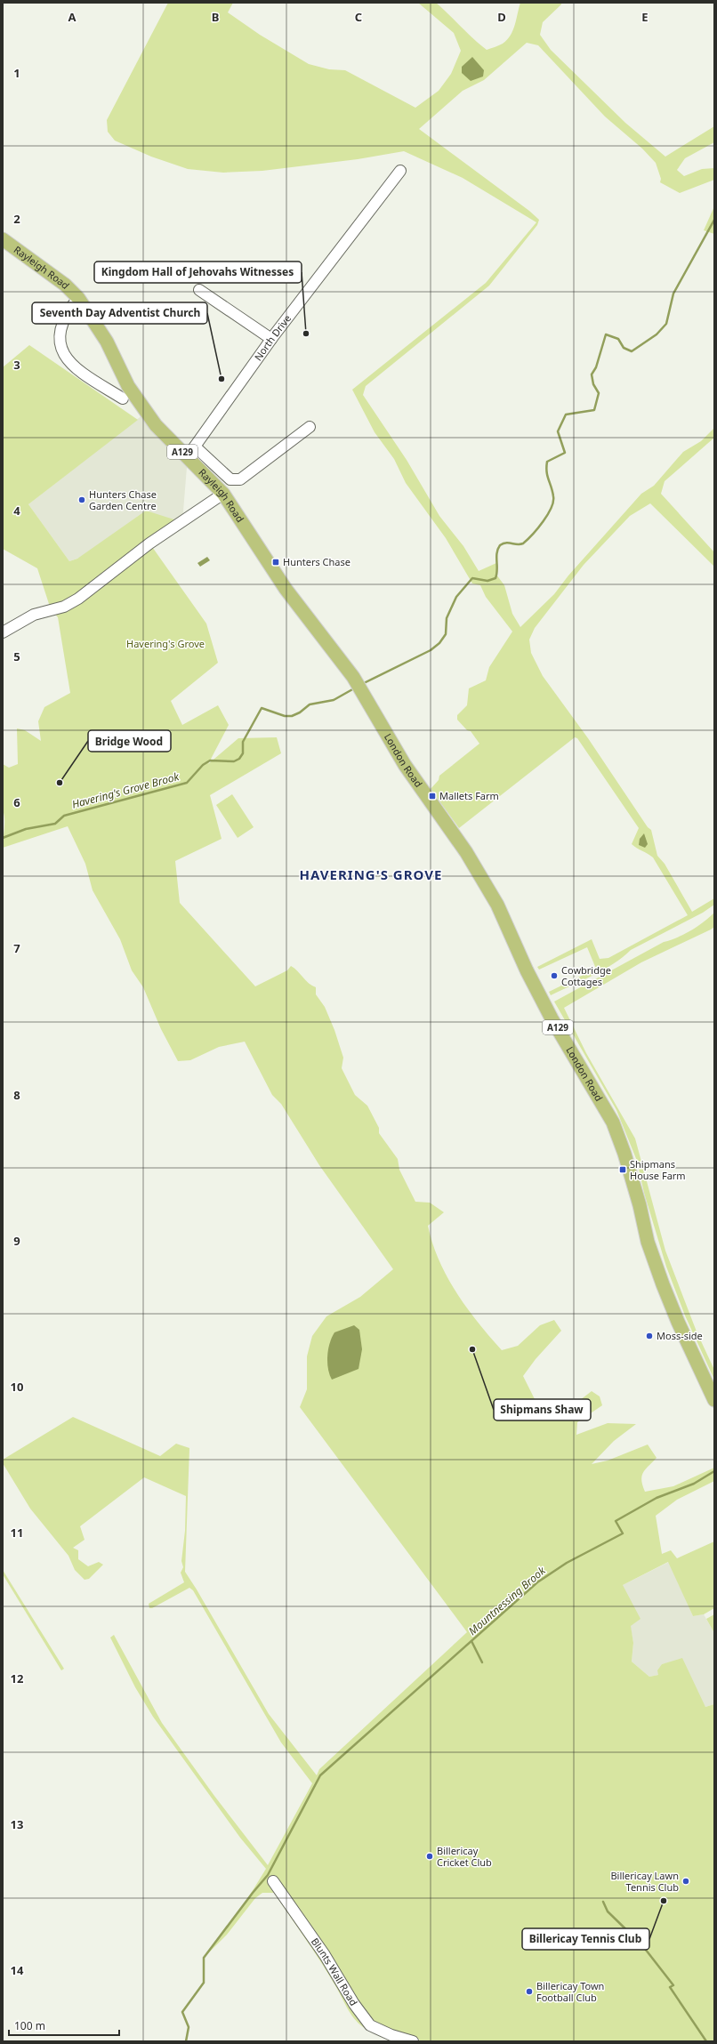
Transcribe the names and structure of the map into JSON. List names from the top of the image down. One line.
{"streets":{"main road":["Rayleigh Road","A129","London Road"],"street":["North Drive","Blunts Wall Road"]},"crossings":[["Rayleigh Road","North Drive"],["Rayleigh Road","London Road"]],"districts":["HAVERING'S GROVE"],"water":["Havering's Grove Brook","Mountnessing Brook"],"parks":["Havering's Grove"],"places":{"other":["Kingdom Hall of Jehovahs Witnesses","Seventh Day Adventist Church","Hunters Chase Garden Centre","Bridge Wood","Cowbridge Cottages","Moss-side","Shipmans Shaw","Billericay Cricket Club","Billericay Lawn Tennis Club","Billericay Tennis Club","Billericay Town Football Club"],"transit":["Hunters Chase","Mallets Farm","Shipmans House Farm"]},"scale_bar":"100 m","grid":{"columns":["A","B","C","D","E"],"rows":["1","2","3","4","5","6","7","8","9","10","11","12","13","14"]}}
